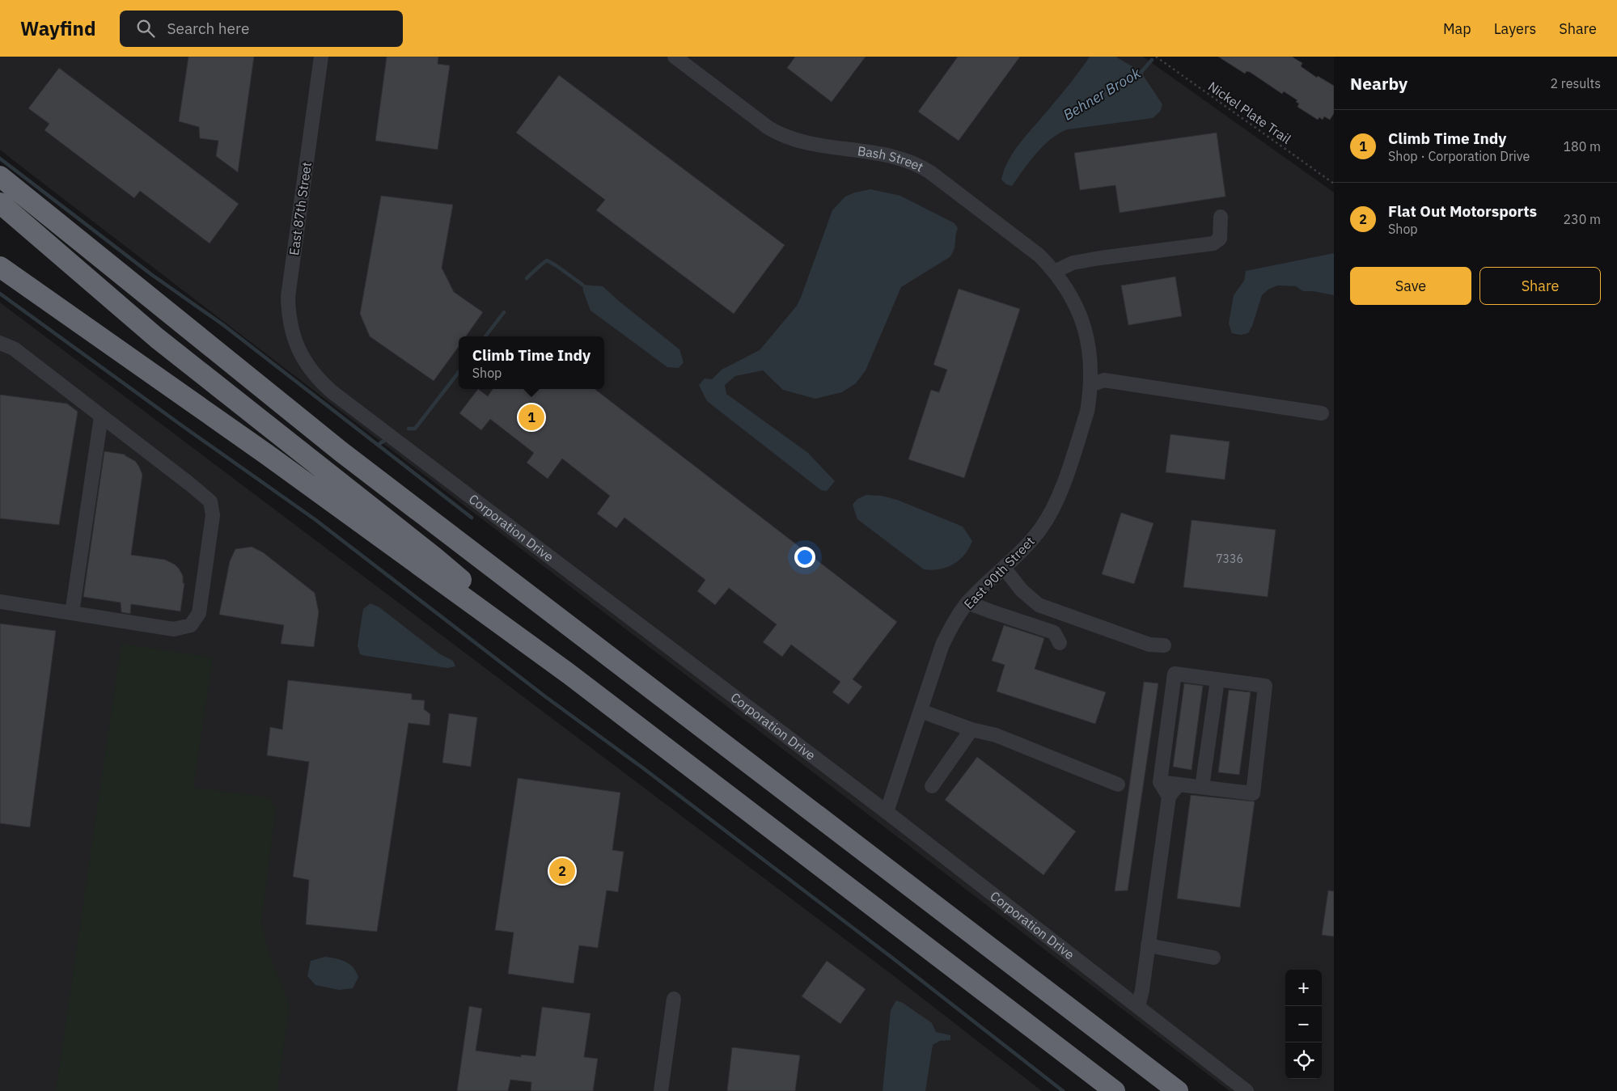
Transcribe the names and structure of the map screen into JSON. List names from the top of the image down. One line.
{"streets":{"street":["Bash Street","East 87th Street","Corporation Drive","East 90th Street"],"path":["Nickel Plate Trail"]},"crossings":[["Bash Street","East 90th Street"],["East 87th Street","Corporation Drive"],["Corporation Drive","East 90th Street"]],"water":["Behner Brook"],"house_numbers":["7336"],"page":{"header":"Wayfind","search":"Search here","nav":["Map","Layers","Share"],"heading":["Nearby","2 results"],"list":[{"mark":"1","name":"Climb Time Indy","note":"Shop · Corporation Drive","value":"180 m"},{"mark":"2","name":"Flat Out Motorsports","note":"Shop","value":"230 m"}],"buttons":["Save","Share"],"popup":["Climb Time Indy","Shop"],"pins":["1","2"],"map_buttons":["+","−"]}}
